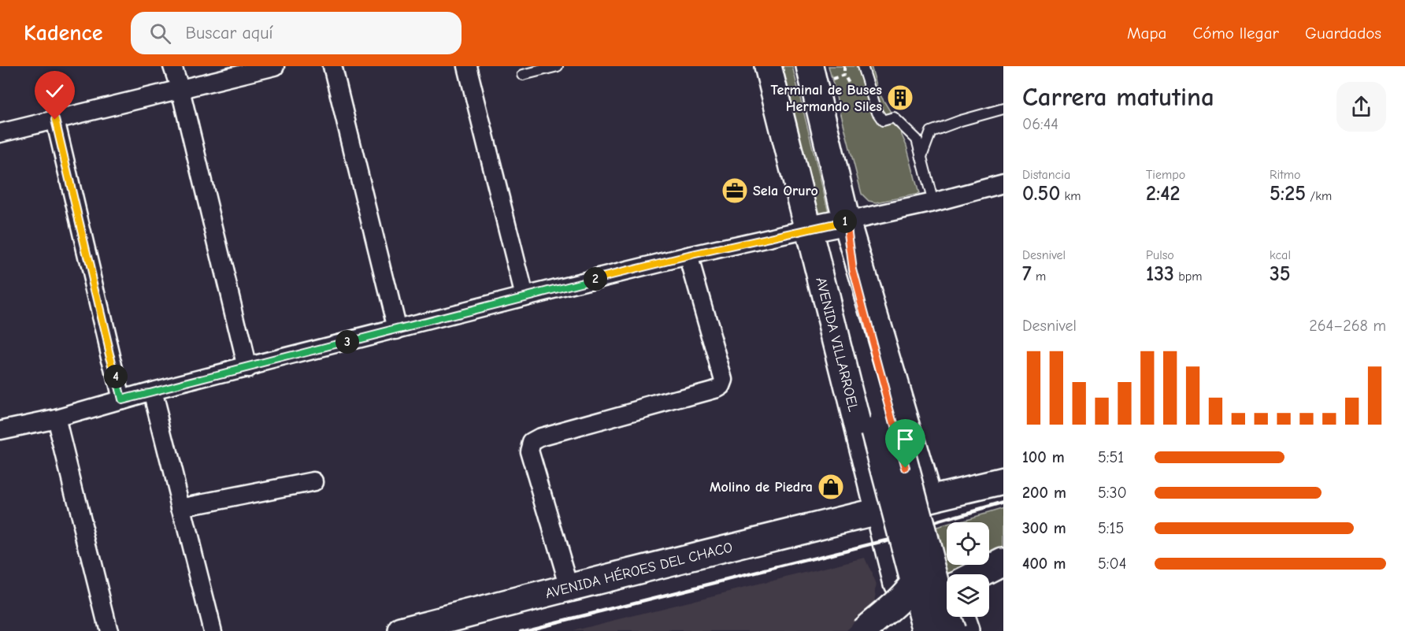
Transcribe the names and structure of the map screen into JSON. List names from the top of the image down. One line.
{"streets":{"main road":["AVENIDA VILLARROEL","AVENIDA HÉROES DEL CHACO"]},"crossings":[["AVENIDA VILLARROEL","AVENIDA HÉROES DEL CHACO"]],"places":{"building":["Terminal de Buses Hermando Siles"],"office":["Sela Oruro"],"shop":["Molino de Piedra"]},"page":{"header":"Kadence","search":"Buscar aquí","nav":["Mapa","Cómo llegar","Guardados"],"heading":["Carrera matutina","06:44"],"stats":[["Distancia","0.50 km"],["Tiempo","2:42"],["Ritmo","5:25 /km"],["Desnivel","7 m"],["Pulso","133 bpm"],["kcal","35"]],"pins":["1","2","3","4"],"chart":["Desnivel","264–268 m"],"list":[{"name":"100 m","note":"5:51"},{"name":"200 m","note":"5:30"},{"name":"300 m","note":"5:15"},{"name":"400 m","note":"5:04"}]}}
